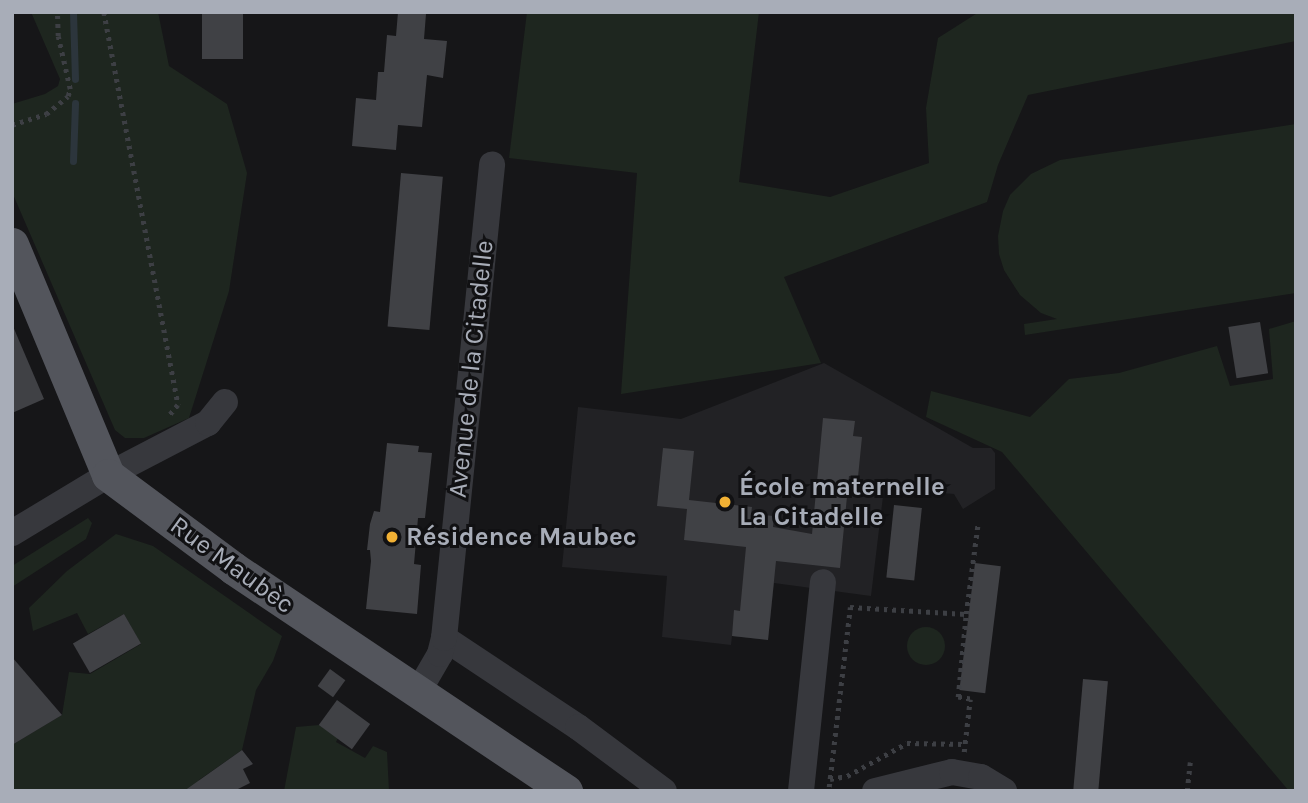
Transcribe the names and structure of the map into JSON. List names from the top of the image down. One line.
{"streets":{"main road":["Rue Maubèc"],"street":["Avenue de la Citadelle"]},"crossings":[["Avenue de la Citadelle","Rue Maubèc"]],"places":["École maternelle La Citadelle","Résidence Maubec"]}
